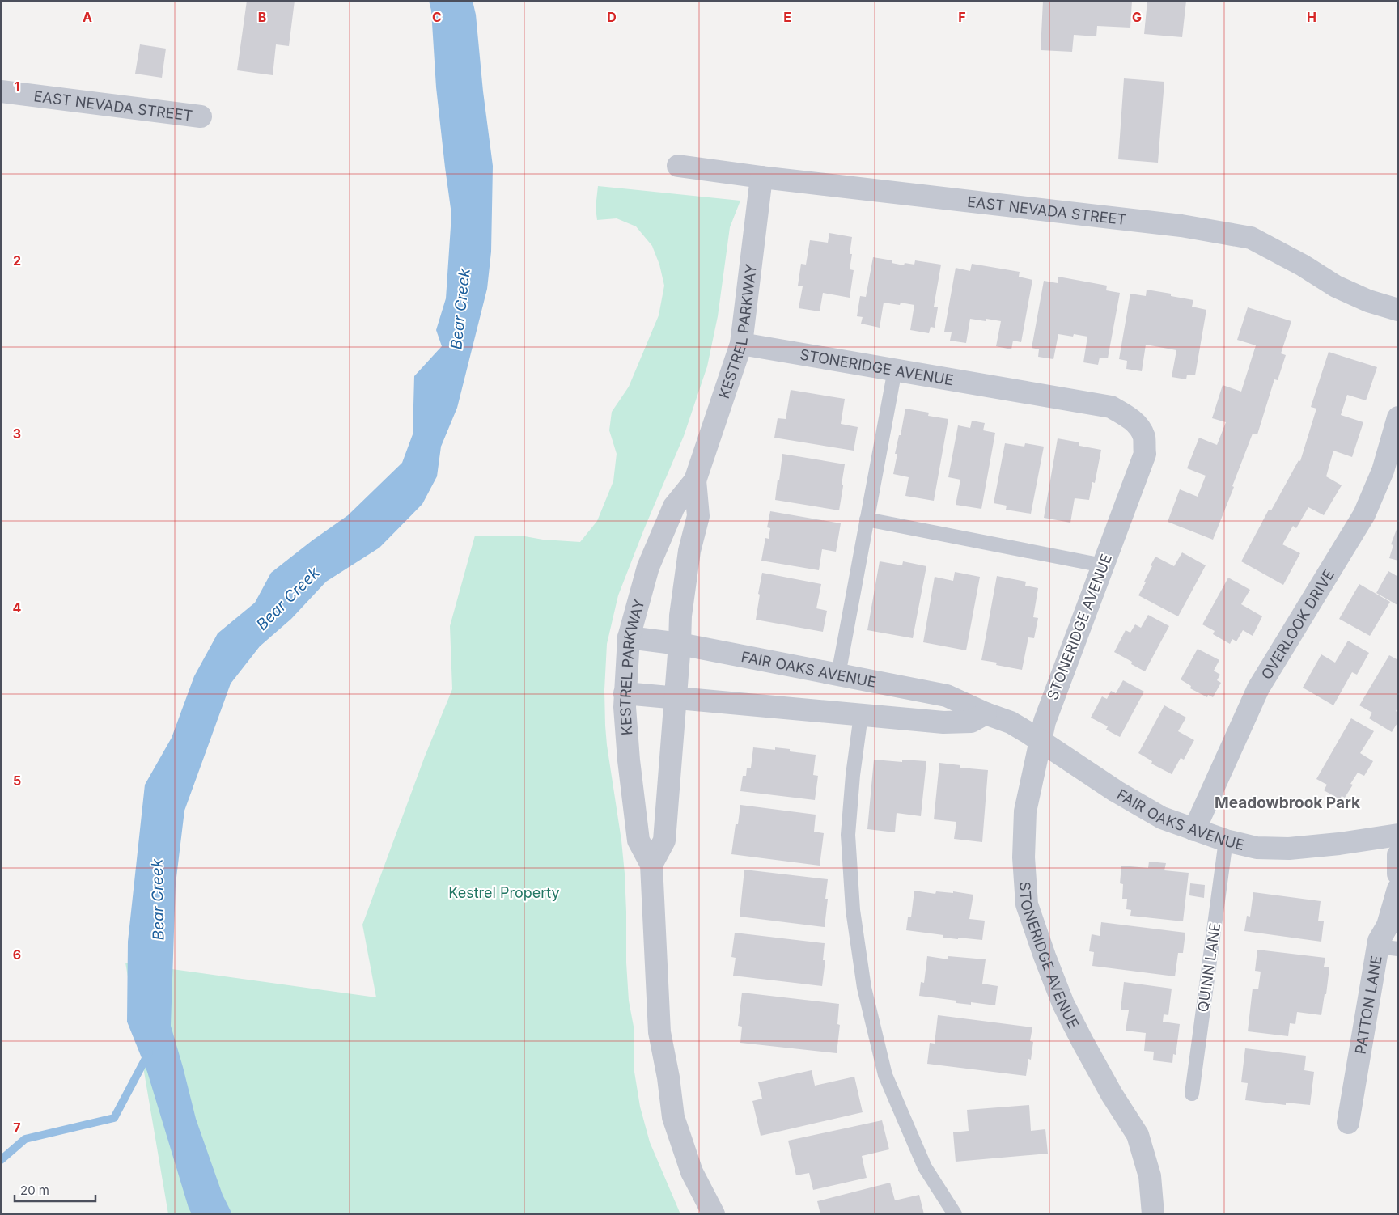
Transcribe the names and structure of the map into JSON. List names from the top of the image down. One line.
{"streets":{"street":["EAST NEVADA STREET","KESTREL PARKWAY","STONERIDGE AVENUE","OVERLOOK DRIVE","FAIR OAKS AVENUE","PATTON LANE"],"lane":["QUINN LANE"]},"crossings":[["EAST NEVADA STREET","KESTREL PARKWAY"],["KESTREL PARKWAY","STONERIDGE AVENUE"],["KESTREL PARKWAY","FAIR OAKS AVENUE"],["STONERIDGE AVENUE","FAIR OAKS AVENUE"],["OVERLOOK DRIVE","FAIR OAKS AVENUE"],["FAIR OAKS AVENUE","QUINN LANE"]],"districts":["Meadowbrook Park"],"water":["Bear Creek"],"parks":["Kestrel Property"],"scale_bar":"20 m","grid":{"columns":["A","B","C","D","E","F","G","H"],"rows":["1","2","3","4","5","6","7"]}}
